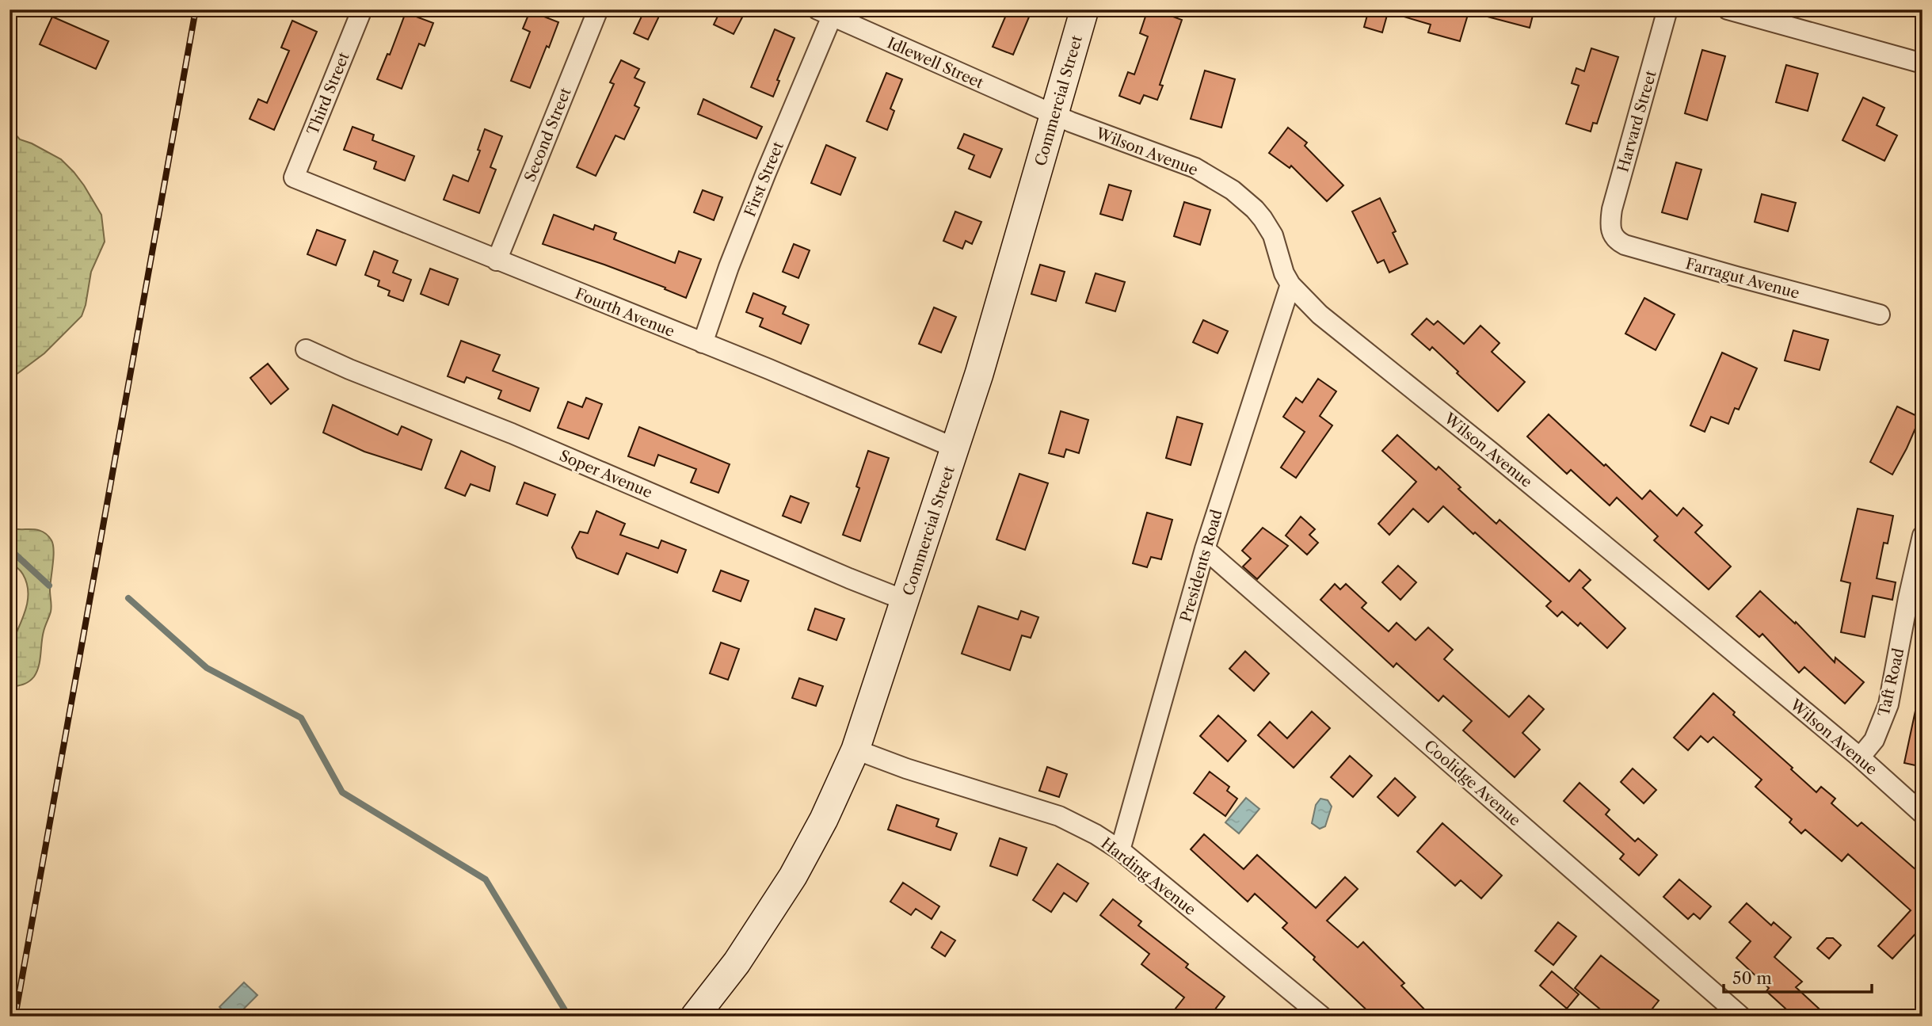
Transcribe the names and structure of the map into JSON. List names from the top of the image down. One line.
{"streets":{"main road":["Commercial Street"],"street":["Idlewell Street","Third Street","Harvard Street","Second Street","Wilson Avenue","First Street","Farragut Avenue","Fourth Avenue","Soper Avenue","Presidents Road","Taft Road","Coolidge Avenue","Harding Avenue"]},"crossings":[["Idlewell Street","Commercial Street"],["Idlewell Street","Wilson Avenue"],["Idlewell Street","First Street"],["Third Street","Fourth Avenue"],["Commercial Street","Wilson Avenue"],["Commercial Street","Fourth Avenue"],["Commercial Street","Soper Avenue"],["Commercial Street","Harding Avenue"],["Harvard Street","Farragut Avenue"],["Second Street","Fourth Avenue"],["Wilson Avenue","Presidents Road"],["Wilson Avenue","Taft Road"],["First Street","Fourth Avenue"],["Presidents Road","Coolidge Avenue"],["Presidents Road","Harding Avenue"]],"scale_bar":"50 m"}
